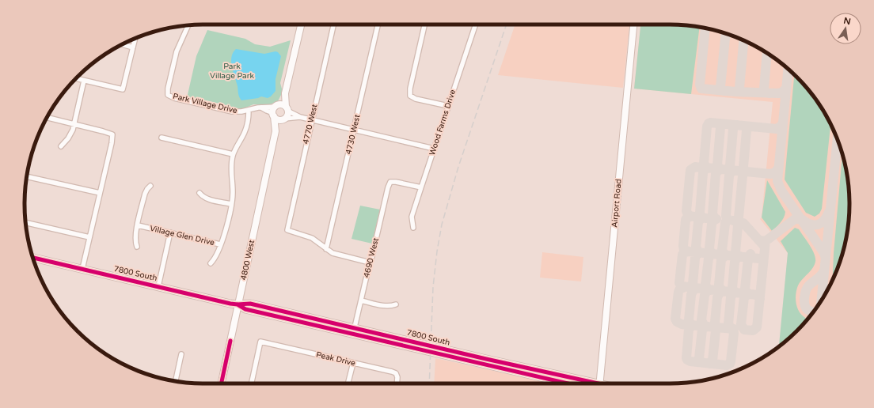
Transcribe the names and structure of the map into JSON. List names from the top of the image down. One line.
{"streets":{"main road":["7800 South"],"street":["Park Village Drive","Wood Farms Drive","4770 West","4730 West","Airport Road","Village Glen Drive","4690 West","4800 West","Peak Drive"]},"crossings":[["Park Village Drive","Village Glen Drive"],["Park Village Drive","4800 West"],["Wood Farms Drive","4690 West"],["4770 West","4730 West"],["4690 West","7800 South"],["4800 West","7800 South"]],"parks":["Park Village Park"],"north":"top"}
